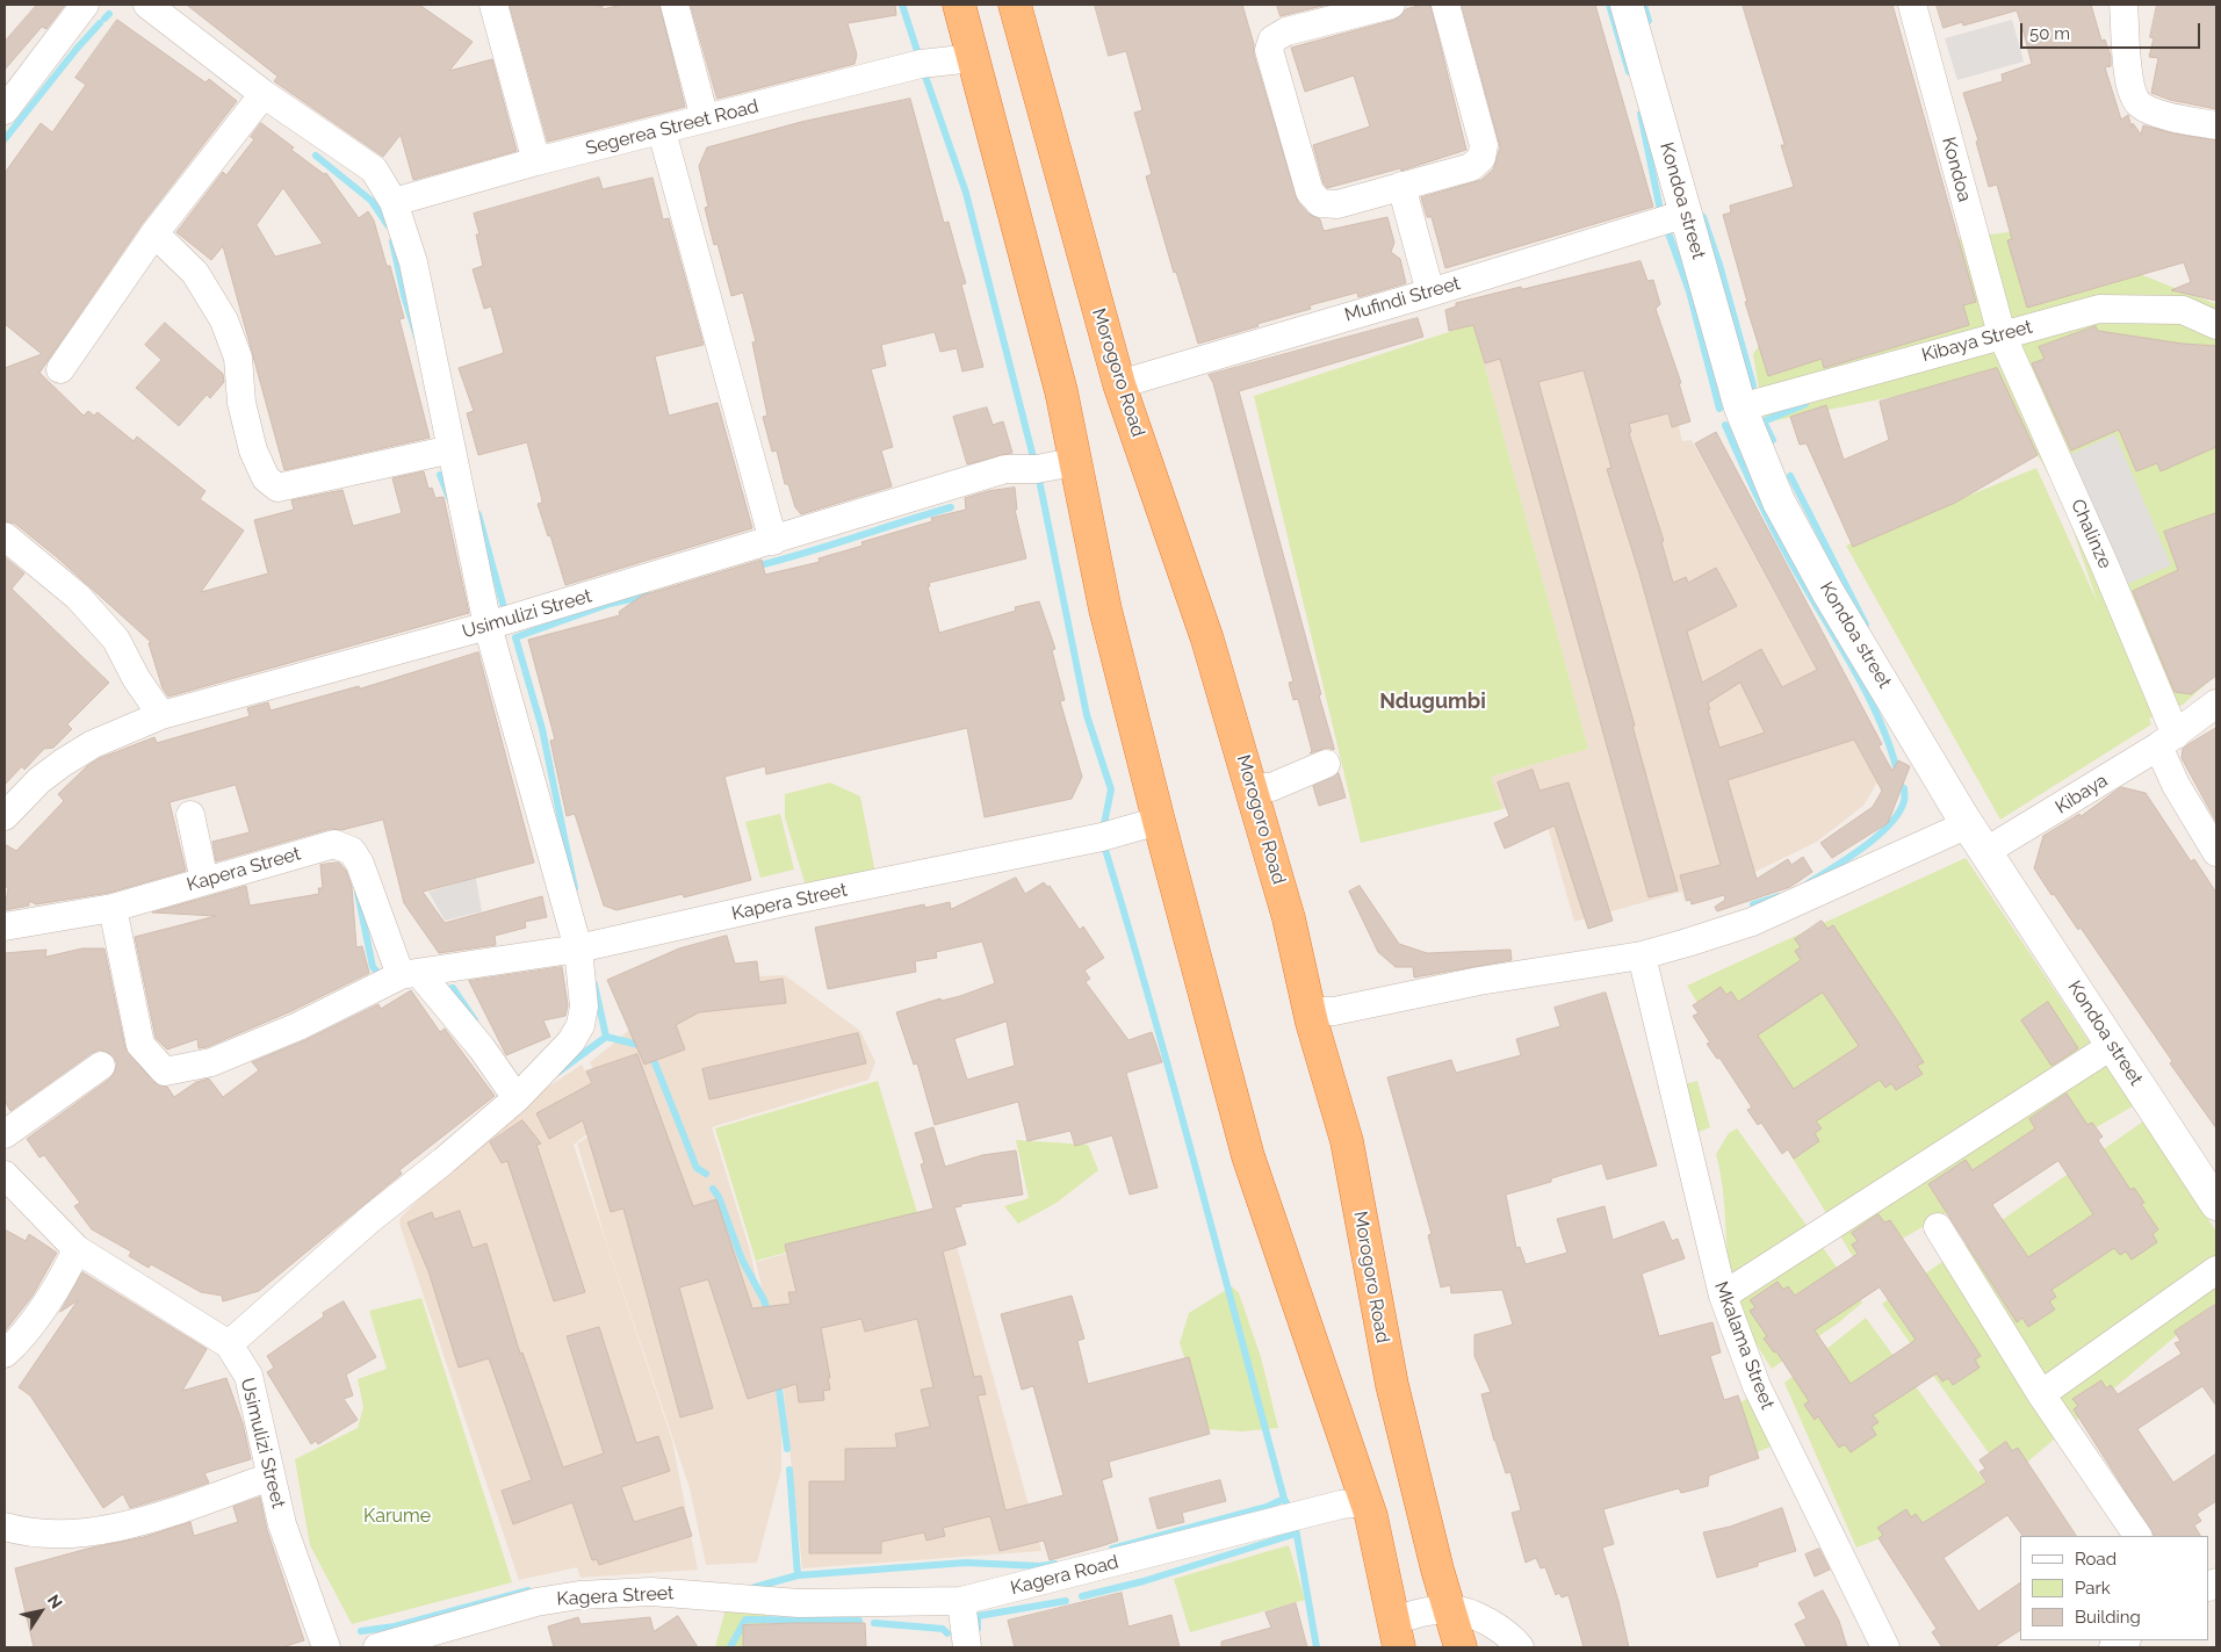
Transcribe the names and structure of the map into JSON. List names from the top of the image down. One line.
{"streets":{"highway":["Morogoro Road"],"street":["Segerea Street Road","Kondoa","Kondoa street","Mufindi Street","Kibaya Street","Chalinze","Usimulizi Street","Kibaya","Kapera Street","Mkalama Street","Kagera Road","Kagera Street"]},"crossings":[["Kondoa","Kibaya Street"],["Kondoa","Chalinze"],["Kondoa street","Mufindi Street"],["Kondoa street","Kibaya Street"],["Kondoa street","Kibaya"],["Mufindi Street","Morogoro Road"],["Kibaya Street","Chalinze"],["Chalinze","Kibaya"],["Kagera Road","Kagera Street"]],"districts":["Ndugumbi"],"parks":["Karume"],"legend":["Road","Park","Building"],"scale_bar":"50 m","north":"top right"}
